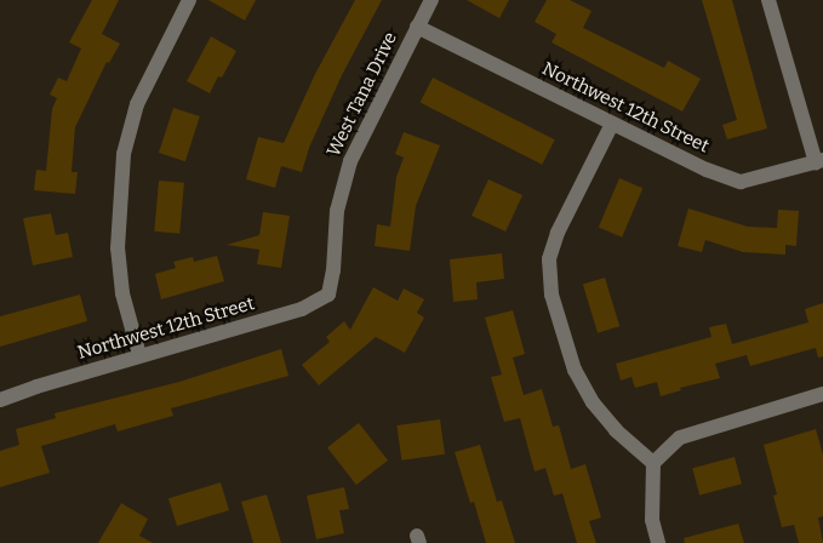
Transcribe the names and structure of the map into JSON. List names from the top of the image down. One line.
{"streets":{"street":["West Tana Drive","Northwest 12th Street"]},"crossings":[["West Tana Drive","Northwest 12th Street"]]}
